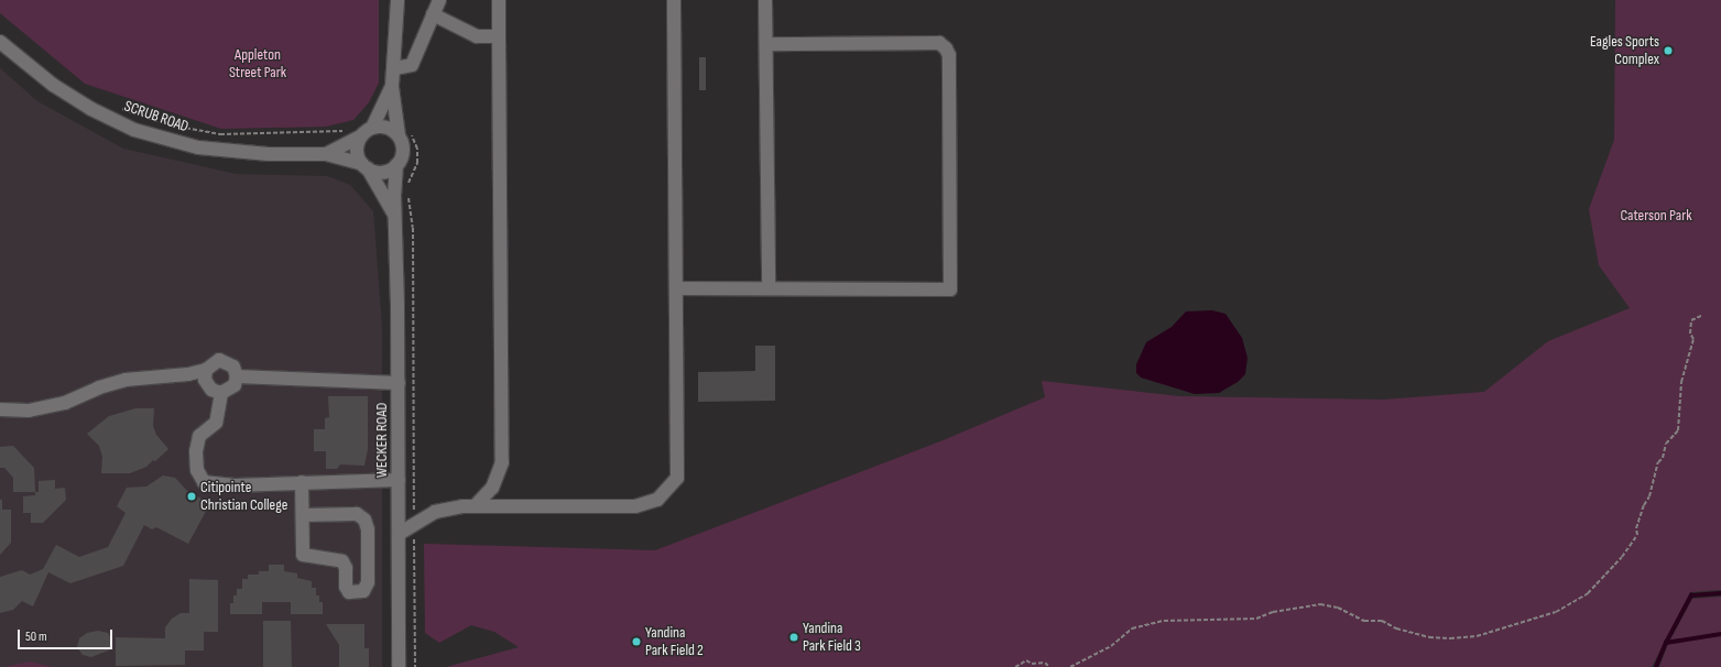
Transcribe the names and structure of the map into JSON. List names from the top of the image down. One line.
{"streets":{"street":["SCRUB ROAD","WECKER ROAD"]},"crossings":[["SCRUB ROAD","WECKER ROAD"]],"parks":["Appleton Street Park","Caterson Park"],"places":["Eagles Sports Complex","Citipointe Christian College","Yandina Park Field 3","Yandina Park Field 2"],"scale_bar":"50 m"}
